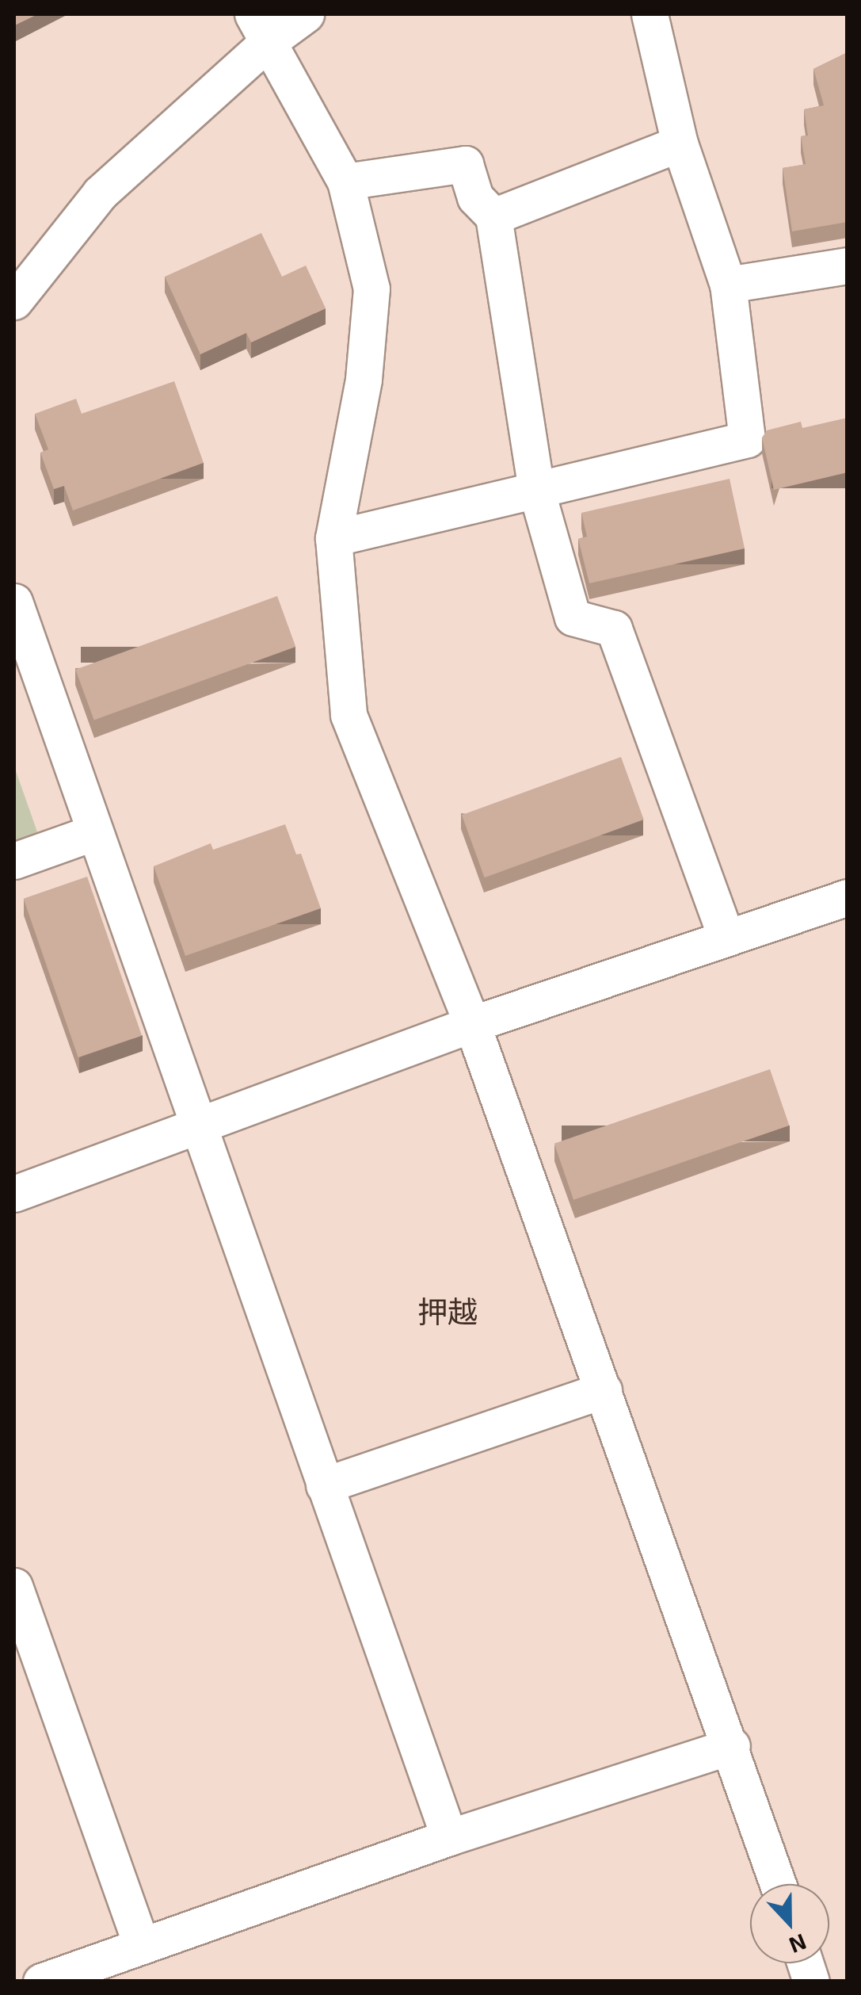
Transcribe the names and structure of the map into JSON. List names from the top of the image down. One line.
{"districts":["押越"],"north":"bottom"}
